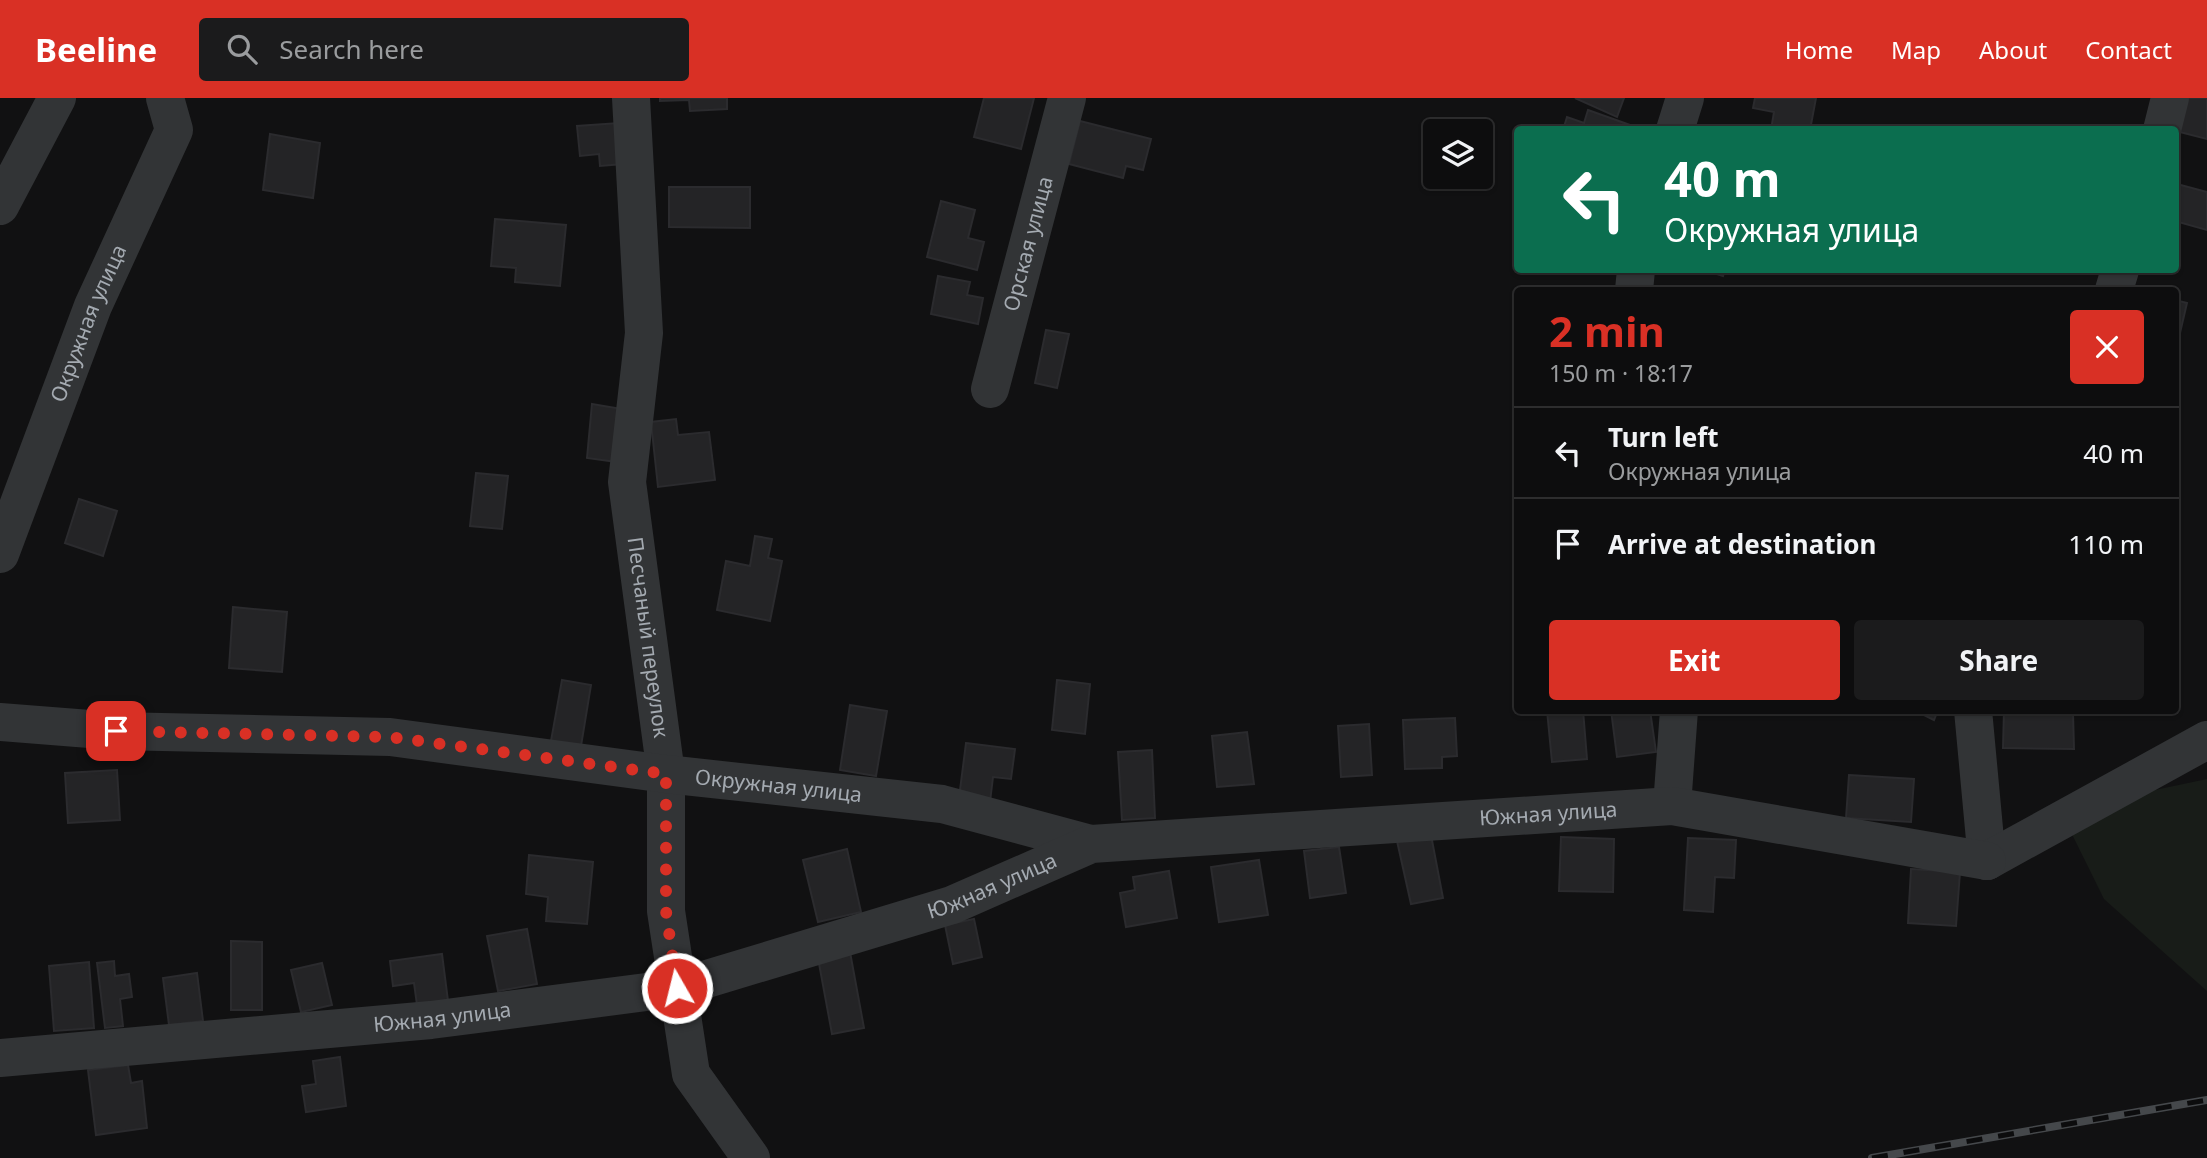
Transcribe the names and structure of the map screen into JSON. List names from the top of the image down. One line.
{"streets":{"street":["Орская улица","Окружная улица","Песчаный переулок","Южная улица"]},"crossings":[["Окружная улица","Песчаный переулок"],["Окружная улица","Южная улица"],["Песчаный переулок","Южная улица"]],"page":{"header":"Beeline","search":"Search here","nav":["Home","Map","About","Contact"],"turn":["40 m","Окружная улица"],"heading":["2 min","150 m · 18:17"],"list":[{"name":"Turn left","note":"Окружная улица","value":"40 m"},{"name":"Arrive at destination","value":"110 m"}],"buttons":["Exit","Share"]}}
